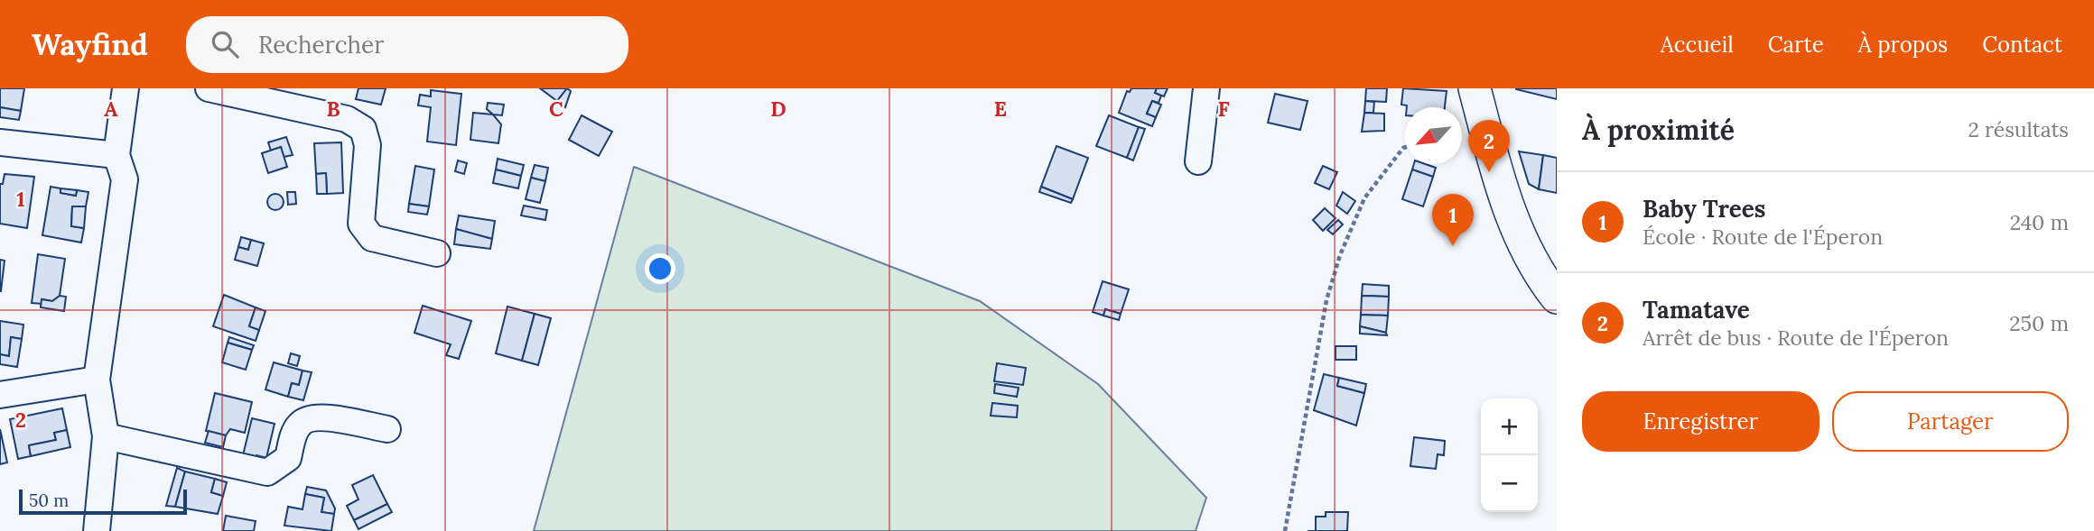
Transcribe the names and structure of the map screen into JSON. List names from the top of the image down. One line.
{"scale_bar":"50 m","north":"bottom left","page":{"header":"Wayfind","search":"Rechercher","nav":["Accueil","Carte","À propos","Contact"],"heading":["À proximité","2 résultats"],"pins":["2","1"],"list":[{"mark":"1","name":"Baby Trees","note":"École · Route de l'Éperon","value":"240 m"},{"mark":"2","name":"Tamatave","note":"Arrêt de bus · Route de l'Éperon","value":"250 m"}],"buttons":["Enregistrer","Partager"],"map_buttons":["+","−"],"scale":"50 m"},"grid":{"columns":["A","B","C","D","E","F"],"rows":["1","2"]}}
